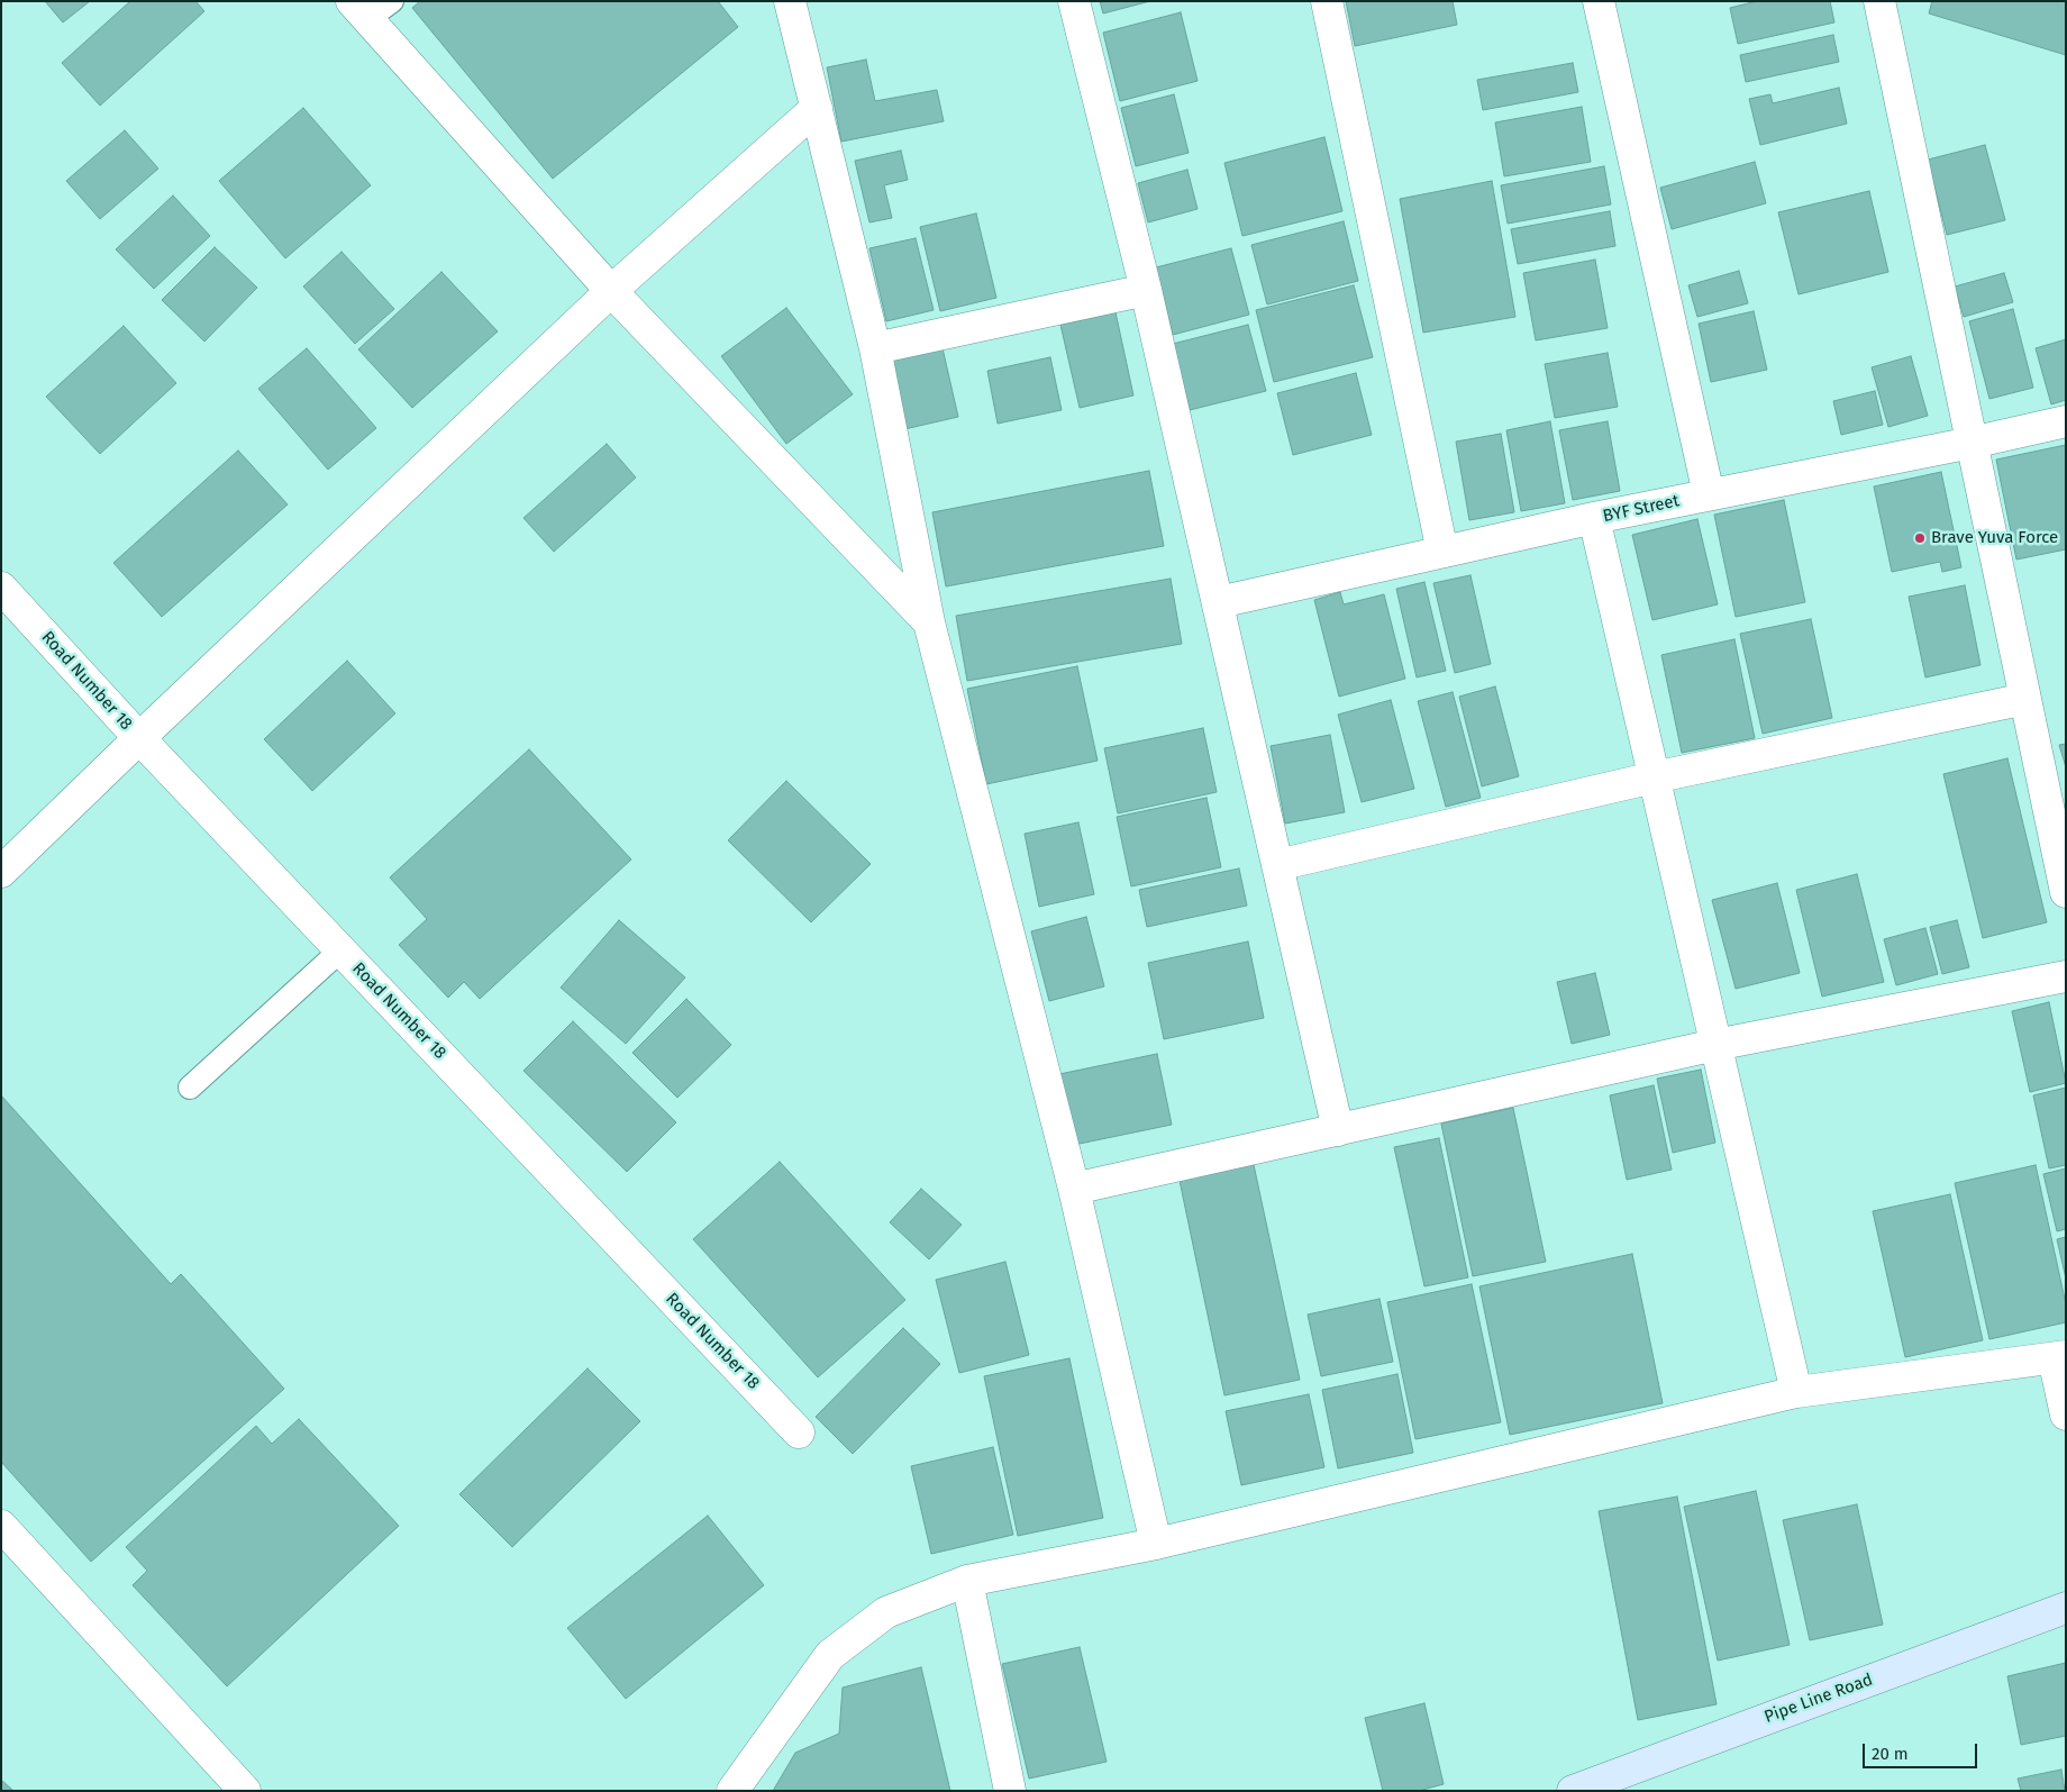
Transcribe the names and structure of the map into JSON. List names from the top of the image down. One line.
{"streets":{"street":["BYF Street","Road Number 18","Pipe Line Road"]},"places":["Brave Yuva Force"],"scale_bar":"20 m"}
